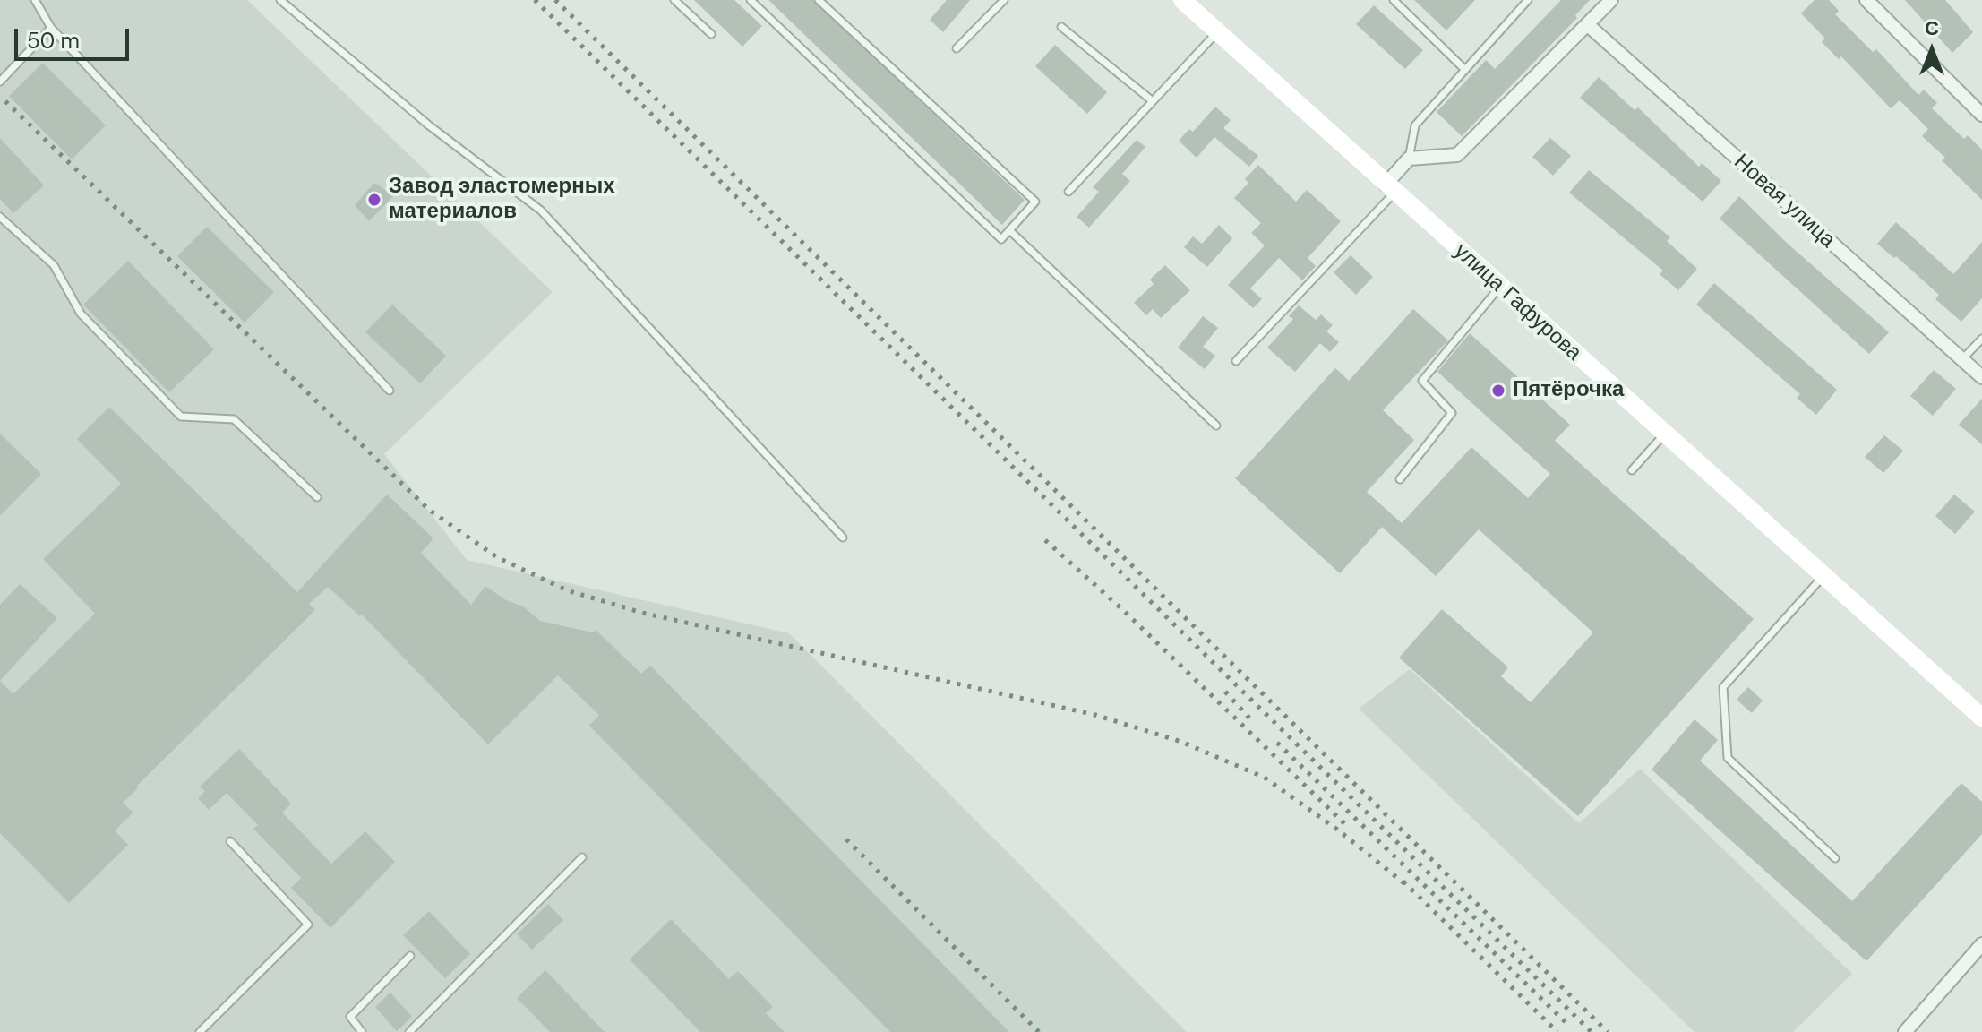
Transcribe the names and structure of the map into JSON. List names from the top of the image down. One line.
{"streets":{"main road":["улица Гафурова"],"street":["Новая улица"]},"places":["Завод эластомерных материалов","Пятёрочка"],"scale_bar":"50 m","north":"top"}
